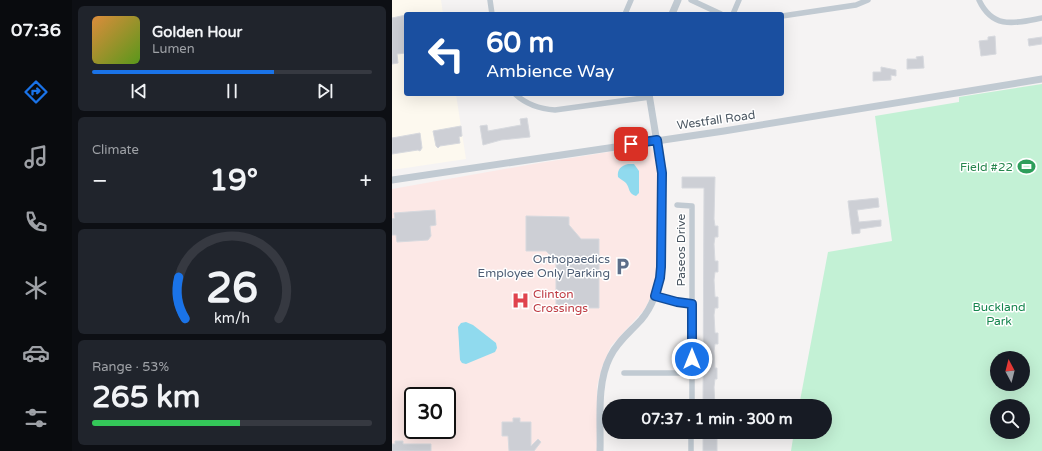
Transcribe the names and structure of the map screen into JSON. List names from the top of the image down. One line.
{"streets":{"street":["Westfall Road","Paseos Drive"]},"parks":["Buckland Park"],"places":{"sports":["Field #22"],"parking":["Orthopaedics Employee Only Parking"],"hospital":["Clinton Crossings"]},"north":"top","page":{"tabs":"07:36","turn":["60 m","Ambience Way"],"song":["Golden Hour","Lumen"],"tile":["Climate",["Range · 53%","265 km"]],"heat":["−","19°","+"],"limit":"30","trip":"07:37 · 1 min · 300 m","gauge":["26","km/h"]}}
